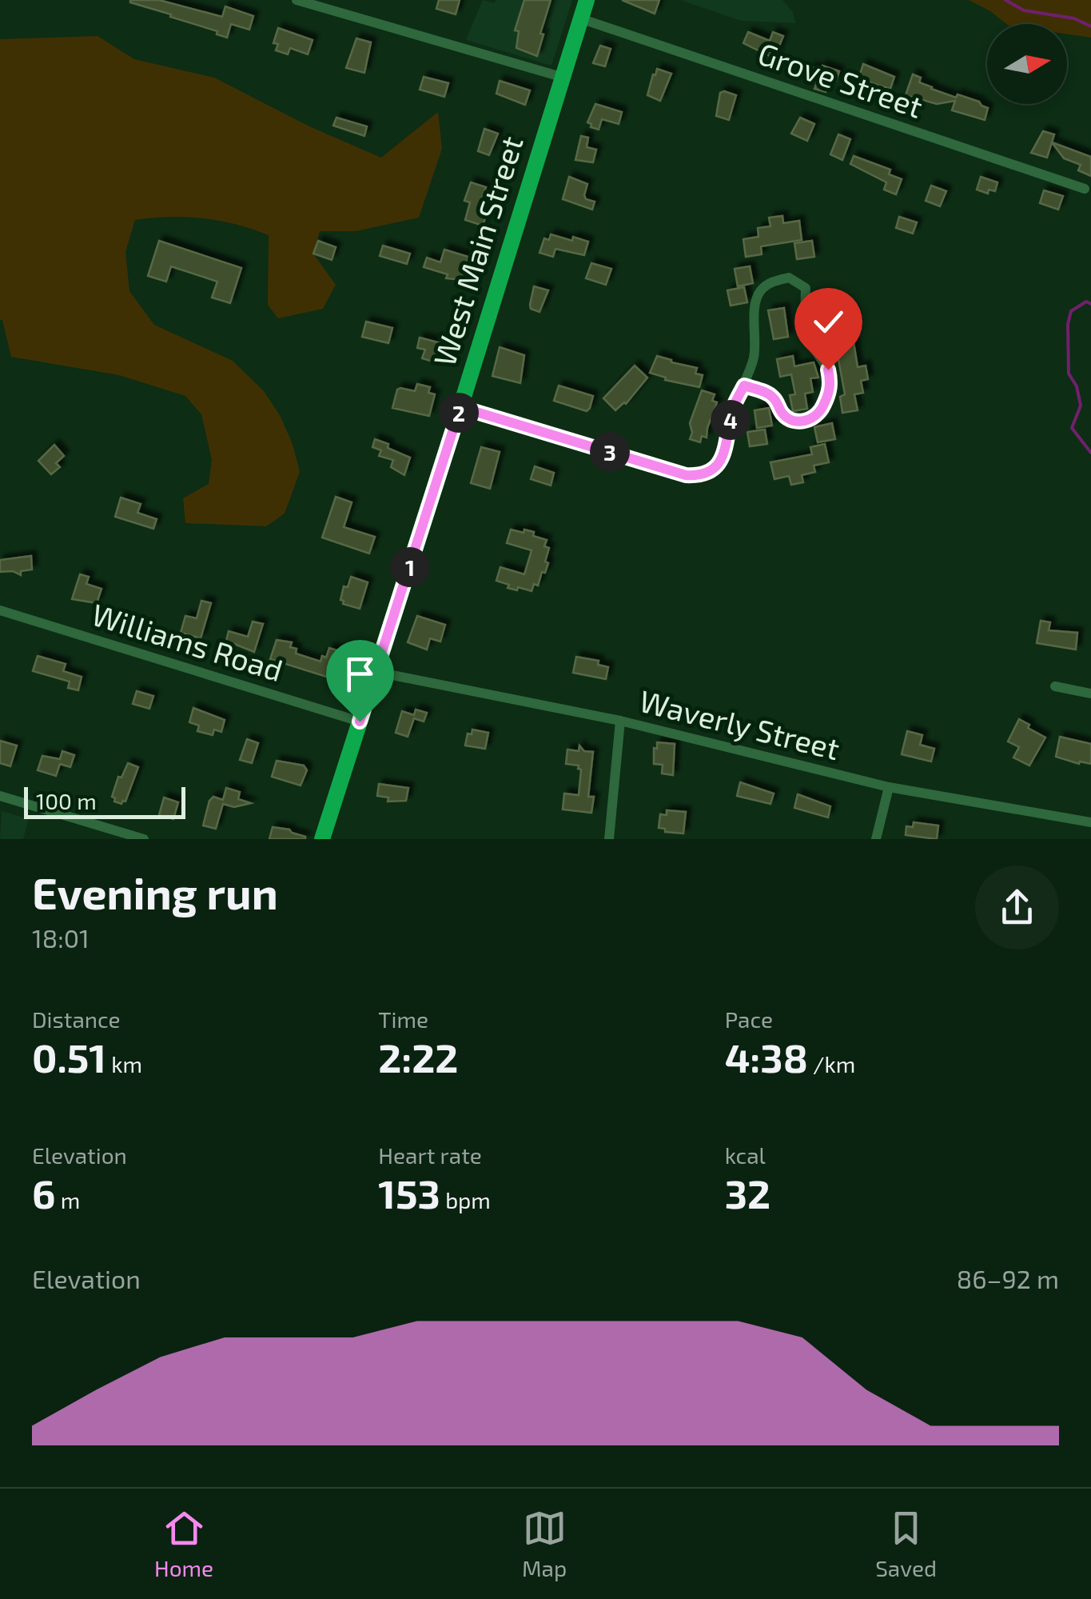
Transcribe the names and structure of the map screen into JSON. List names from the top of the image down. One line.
{"streets":{"main road":["West Main Street"],"street":["Grove Street","Williams Road","Waverly Street"]},"crossings":[["Grove Street","West Main Street"],["West Main Street","Williams Road"],["West Main Street","Waverly Street"]],"scale_bar":"100 m","north":"right","page":{"pins":["2","4","3","1"],"scale":"100 m","heading":["Evening run","18:01"],"stats":[["Distance","0.51 km"],["Time","2:22"],["Pace","4:38 /km"],["Elevation","6 m"],["Heart rate","153 bpm"],["kcal","32"]],"chart":["Elevation","86–92 m"],"tabs":["Home","Map","Saved"]}}
